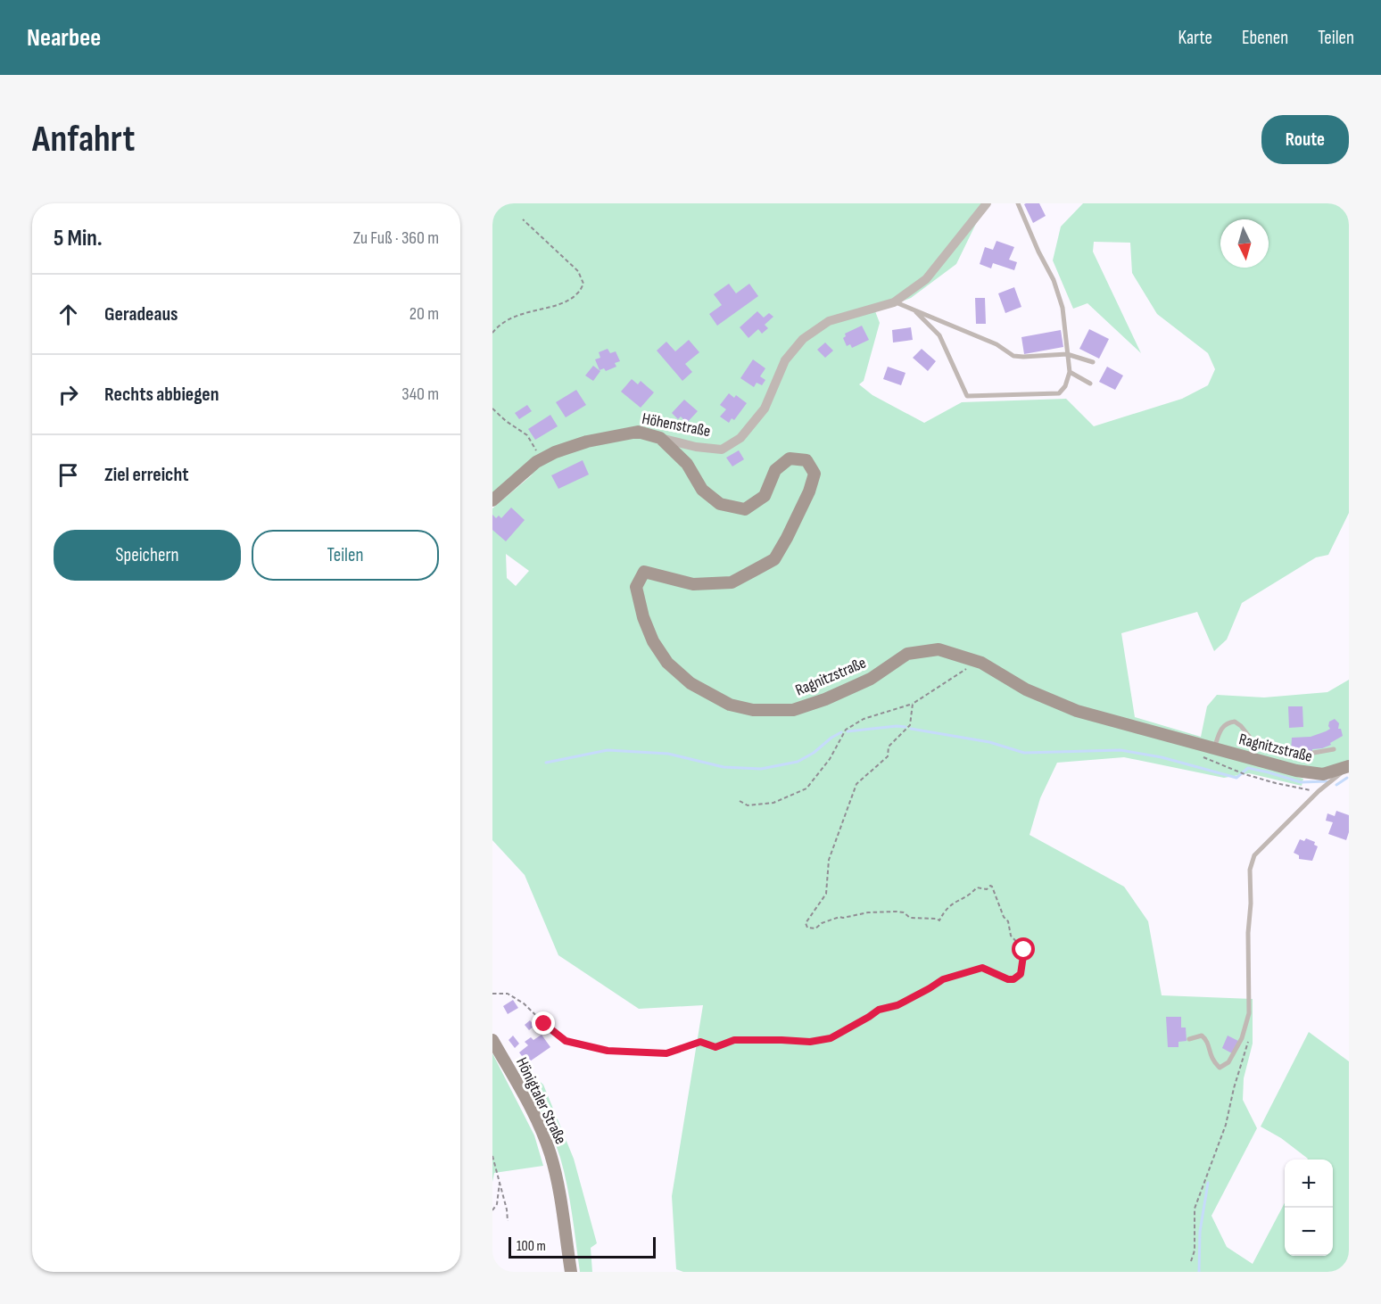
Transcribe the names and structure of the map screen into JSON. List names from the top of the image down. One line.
{"streets":{"main road":["Höhenstraße","Ragnitzstraße","Hönigtaler Straße"]},"crossings":[["Höhenstraße","Ragnitzstraße"]],"scale_bar":"100 m","north":"bottom","page":{"header":"Nearbee","nav":["Karte","Ebenen","Teilen"],"buttons":["Route",["Speichern","Teilen"]],"title":"Anfahrt","heading":["5 Min.","Zu Fuß · 360 m"],"list":[["Geradeaus","20 m"],["Rechts abbiegen","340 m"],"Ziel erreicht"],"map_buttons":["+","−"],"scale":"100 m"}}
